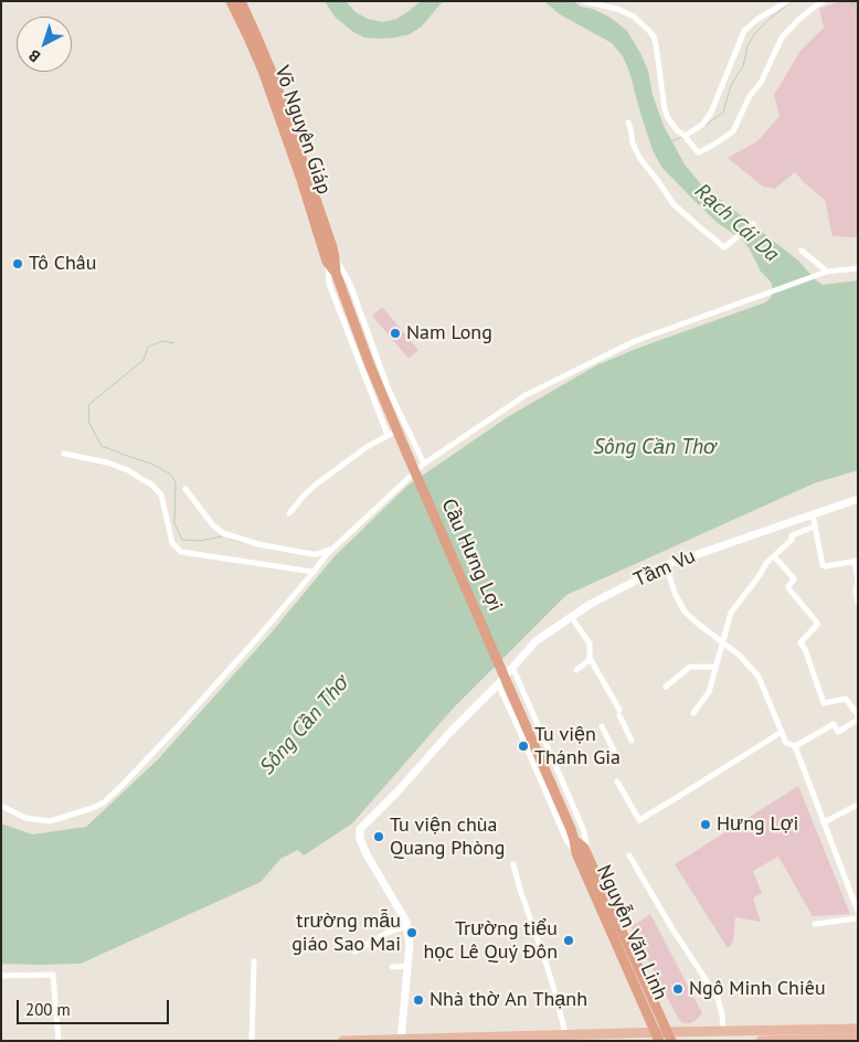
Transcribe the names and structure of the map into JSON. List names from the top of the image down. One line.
{"streets":{"highway":["Võ Nguyên Giáp","Cầu Hưng Lợi","Nguyễn Văn Linh"],"street":["Tầm Vu"]},"crossings":[["Võ Nguyên Giáp","Cầu Hưng Lợi"],["Cầu Hưng Lợi","Nguyễn Văn Linh"]],"water":["Rạch Cái Da","Sông Cần Thơ"],"places":["Tô Châu","Nam Long","Tu viện Thánh Gia","Hưng Lợi","Tu viện chùa Quang Phòng","trường mẫu giáo Sao Mai","Trường tiểu học Lê Quý Đôn","Ngô Minh Chiêu","Nhà thờ An Thạnh"],"scale_bar":"200 m","north":"bottom left"}
